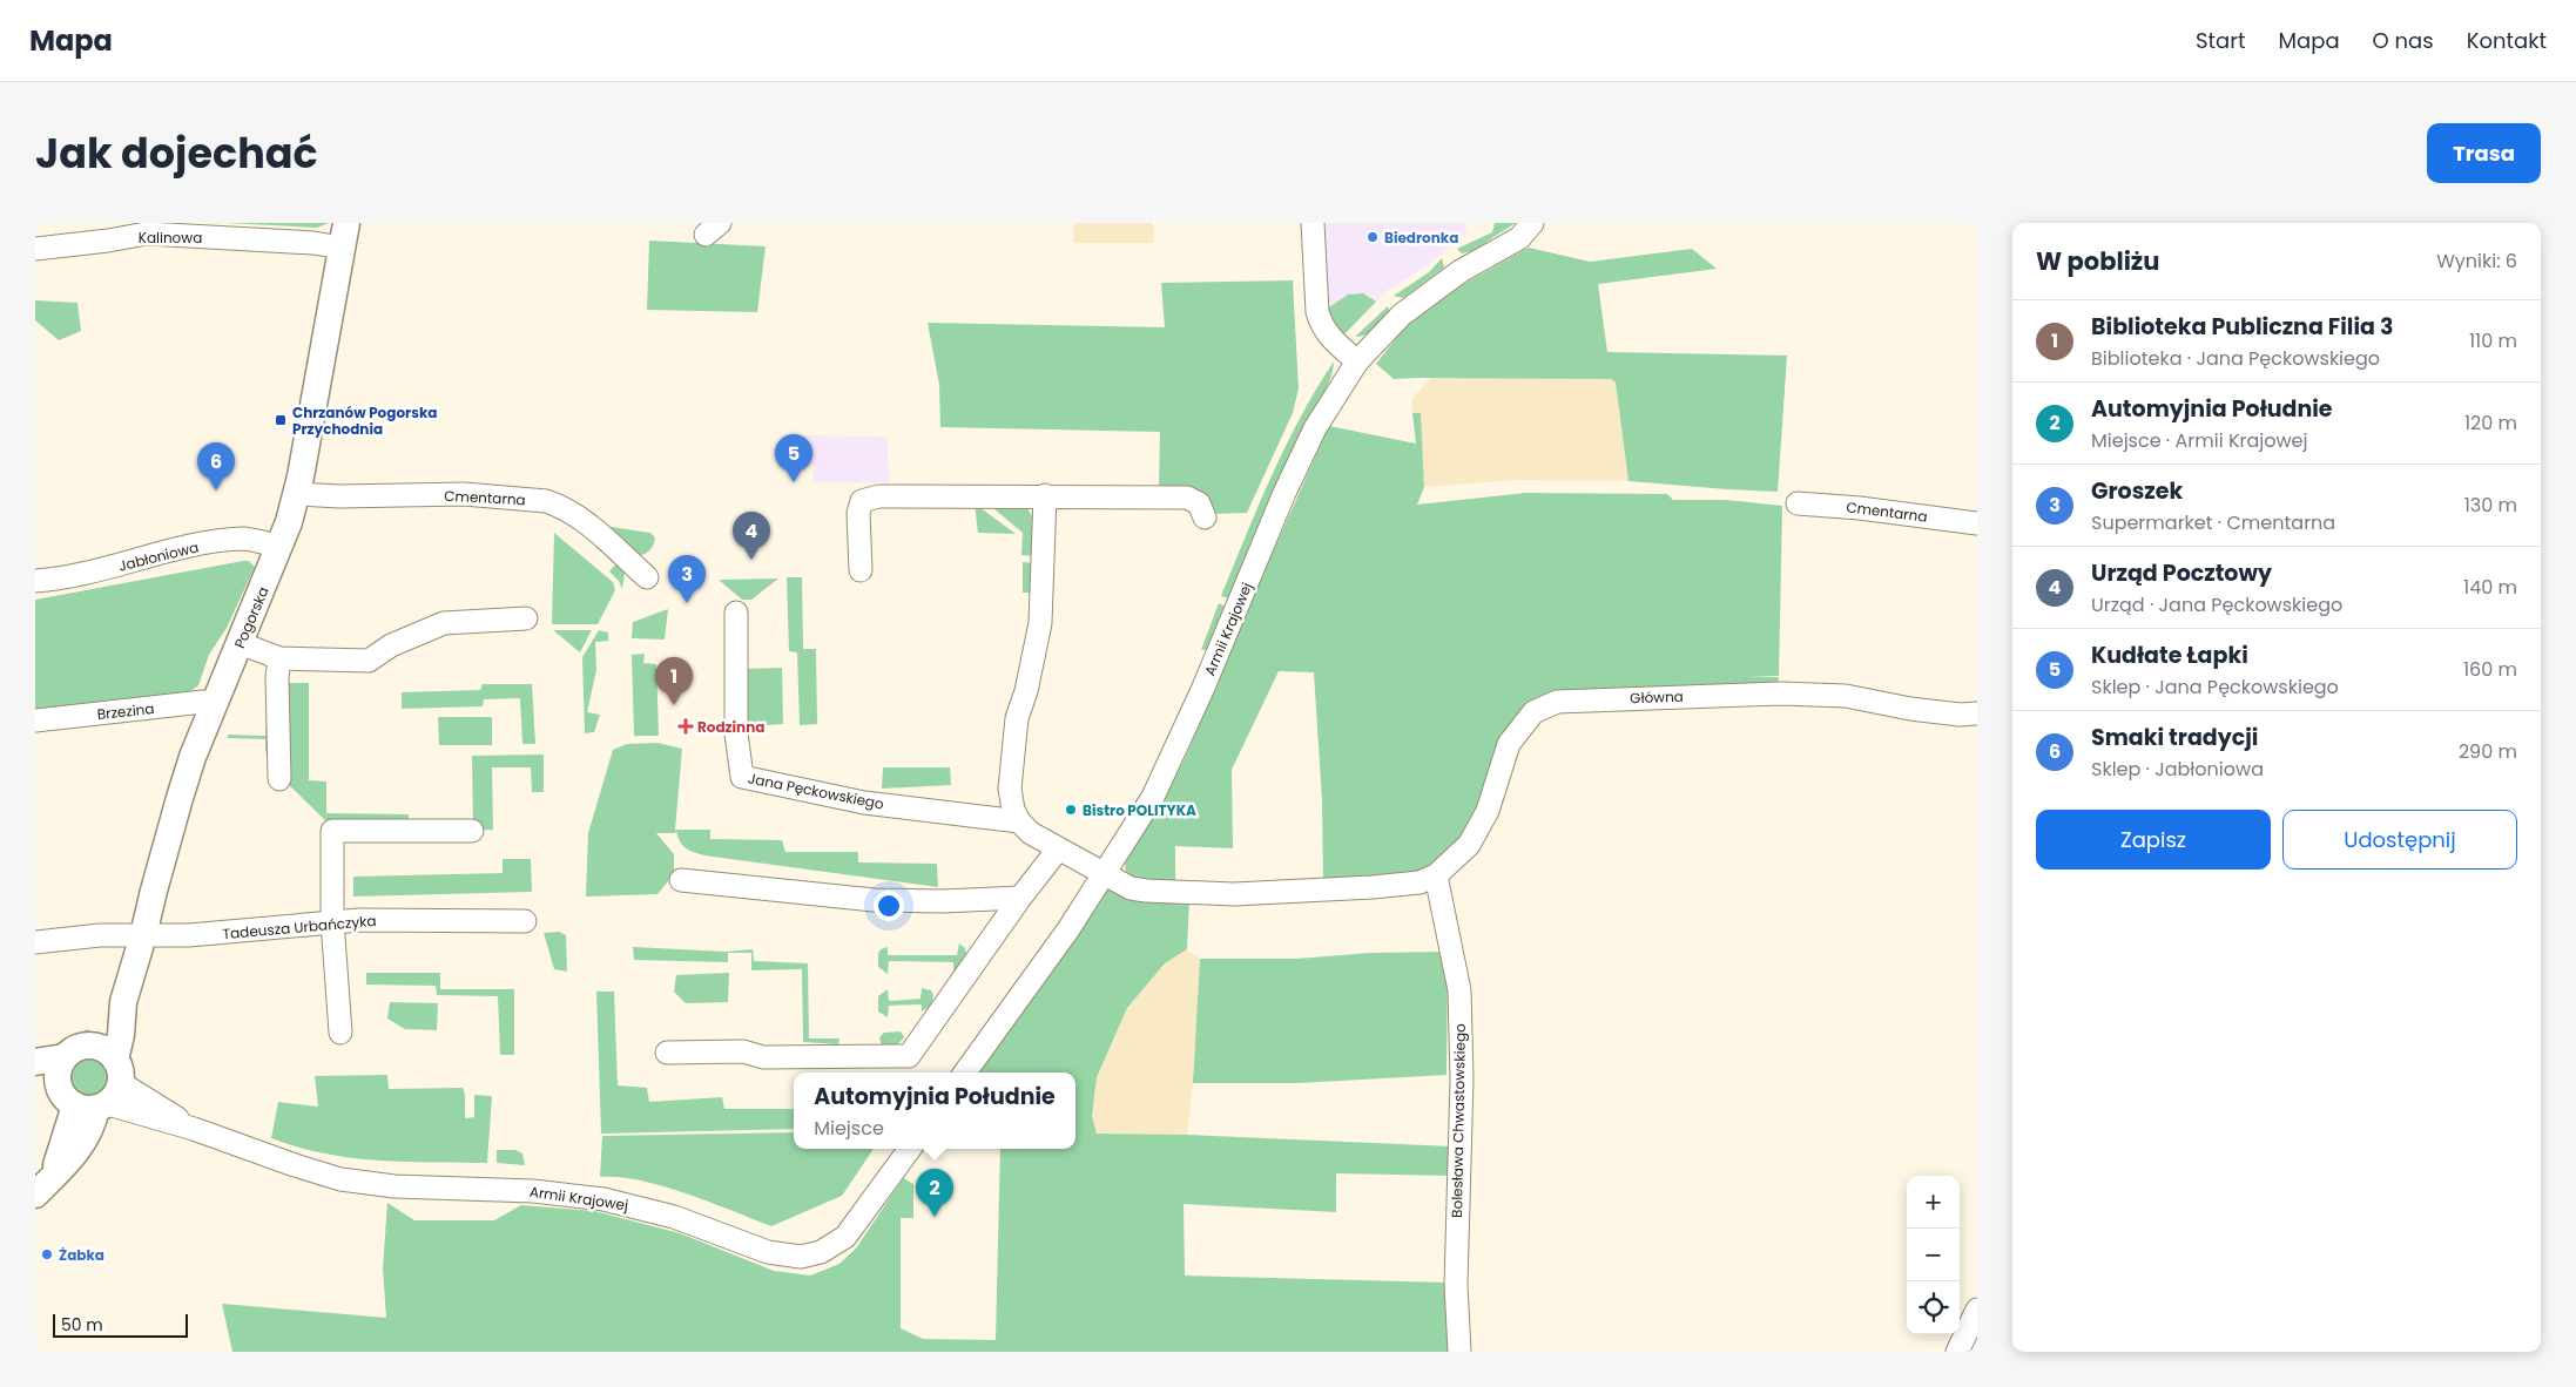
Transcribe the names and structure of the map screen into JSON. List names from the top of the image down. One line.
{"streets":{"street":["Kalinowa","Cmentarna","Jabłoniowa","Pogorska","Armii Krajowej","Główna","Brzezina","Jana Pęckowskiego","Tadeusza Urbańczyka","Bolesława Chwastowskiego"]},"crossings":[["Kalinowa","Pogorska"],["Cmentarna","Pogorska"],["Jabłoniowa","Pogorska"],["Pogorska","Armii Krajowej"],["Pogorska","Brzezina"],["Pogorska","Tadeusza Urbańczyka"],["Główna","Bolesława Chwastowskiego"]],"places":{"other":["Biedronka","Bistro POLITYKA","Żabka"],"transit":["Chrzanów Pogorska Przychodnia"],"health":["Rodzinna"]},"scale_bar":"50 m","page":{"header":"Mapa","nav":["Start","Mapa","O nas","Kontakt"],"title":"Jak dojechać","buttons":["Trasa",["Zapisz","Udostępnij"]],"heading":["W pobliżu","Wyniki: 6"],"list":[{"mark":"1","name":"Biblioteka Publiczna Filia 3","note":"Biblioteka · Jana Pęckowskiego","value":"110 m"},{"mark":"2","name":"Automyjnia Południe","note":"Miejsce · Armii Krajowej","value":"120 m"},{"mark":"3","name":"Groszek","note":"Supermarket · Cmentarna","value":"130 m"},{"mark":"4","name":"Urząd Pocztowy","note":"Urząd · Jana Pęckowskiego","value":"140 m"},{"mark":"5","name":"Kudłate Łapki","note":"Sklep · Jana Pęckowskiego","value":"160 m"},{"mark":"6","name":"Smaki tradycji","note":"Sklep · Jabłoniowa","value":"290 m"}],"pins":["5","6","4","3","1","2"],"popup":["Automyjnia Południe","Miejsce"],"map_buttons":["+","−"],"scale":"50 m"}}
